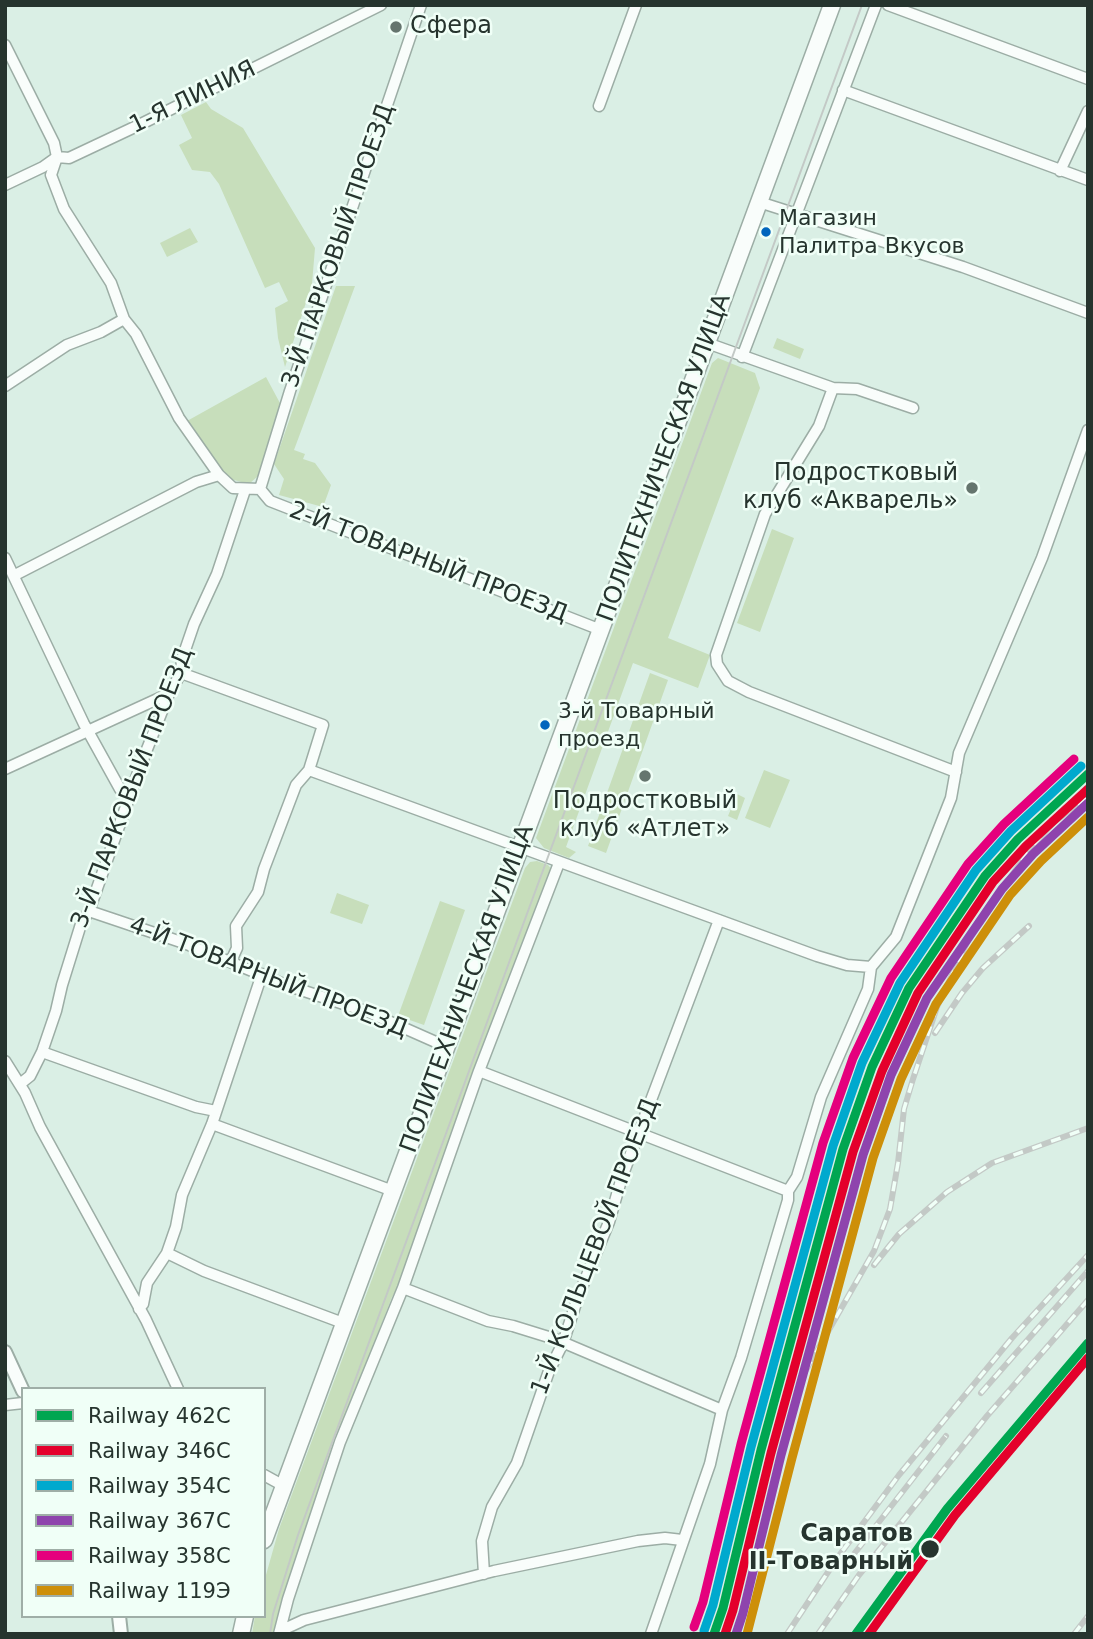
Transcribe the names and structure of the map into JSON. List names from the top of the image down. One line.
{"streets":{"main road":["ПОЛИТЕХНИЧЕСКАЯ УЛИЦА"],"street":["1-Я ЛИНИЯ","3-Й ПАРКОВЫЙ ПРОЕЗД","2-Й ТОВАРНЫЙ ПРОЕЗД","4-Й ТОВАРНЫЙ ПРОЕЗД","1-Й КОЛЬЦЕВОЙ ПРОЕЗД"]},"crossings":[["3-Й ПАРКОВЫЙ ПРОЕЗД","2-Й ТОВАРНЫЙ ПРОЕЗД"],["3-Й ПАРКОВЫЙ ПРОЕЗД","4-Й ТОВАРНЫЙ ПРОЕЗД"],["ПОЛИТЕХНИЧЕСКАЯ УЛИЦА","2-Й ТОВАРНЫЙ ПРОЕЗД"],["ПОЛИТЕХНИЧЕСКАЯ УЛИЦА","4-Й ТОВАРНЫЙ ПРОЕЗД"]],"places":["Сфера","Магазин Палитра Вкусов","Подростковый клуб «Акварель»","3-й Товарный проезд","Подростковый клуб «Атлет»","Саратов II-Товарный"],"lines":["rail line 358С","rail line 354С","rail line 462С","rail line 346С","rail line 367С","rail line 119Э"],"legend":["Railway 462С","Railway 346С","Railway 354С","Railway 367С","Railway 358С","Railway 119Э"]}
